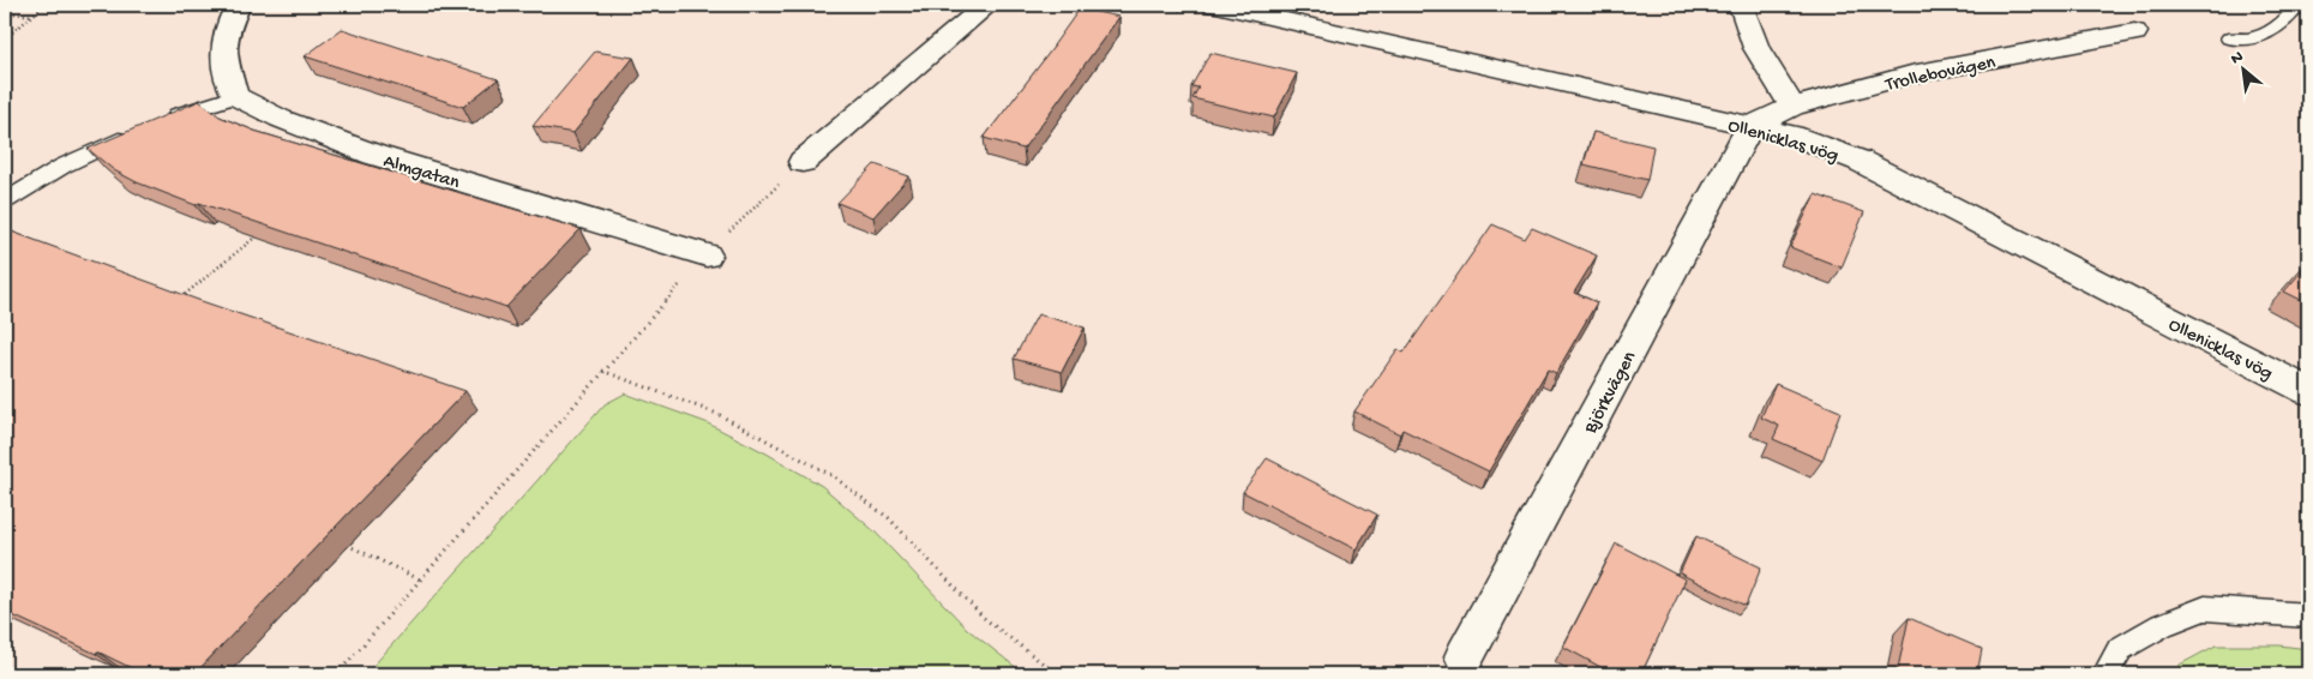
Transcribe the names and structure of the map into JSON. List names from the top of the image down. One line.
{"streets":{"street":["Trollebovägen","Ollenicklas vög","Almgatan","Björkvägen"]},"crossings":[["Trollebovägen","Ollenicklas vög"],["Trollebovägen","Björkvägen"],["Ollenicklas vög","Björkvägen"]],"north":"top left"}
